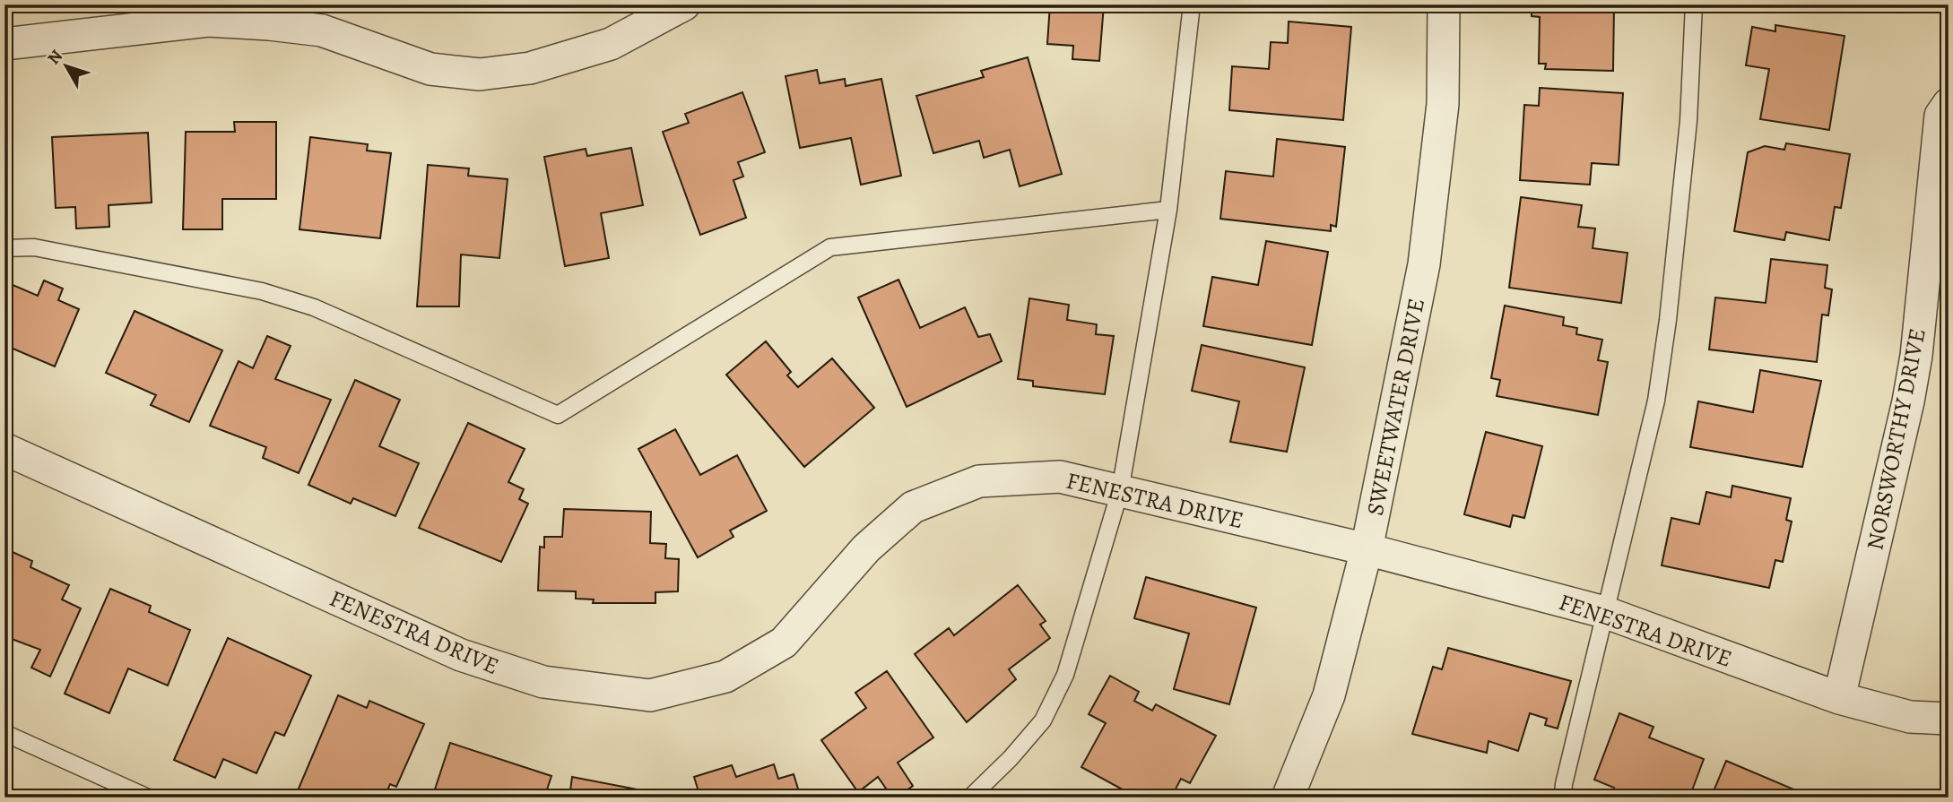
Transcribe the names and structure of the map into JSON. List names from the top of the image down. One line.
{"streets":{"street":["SWEETWATER DRIVE","NORSWORTHY DRIVE","FENESTRA DRIVE"]},"crossings":[["SWEETWATER DRIVE","FENESTRA DRIVE"],["NORSWORTHY DRIVE","FENESTRA DRIVE"]],"north":"top left"}
